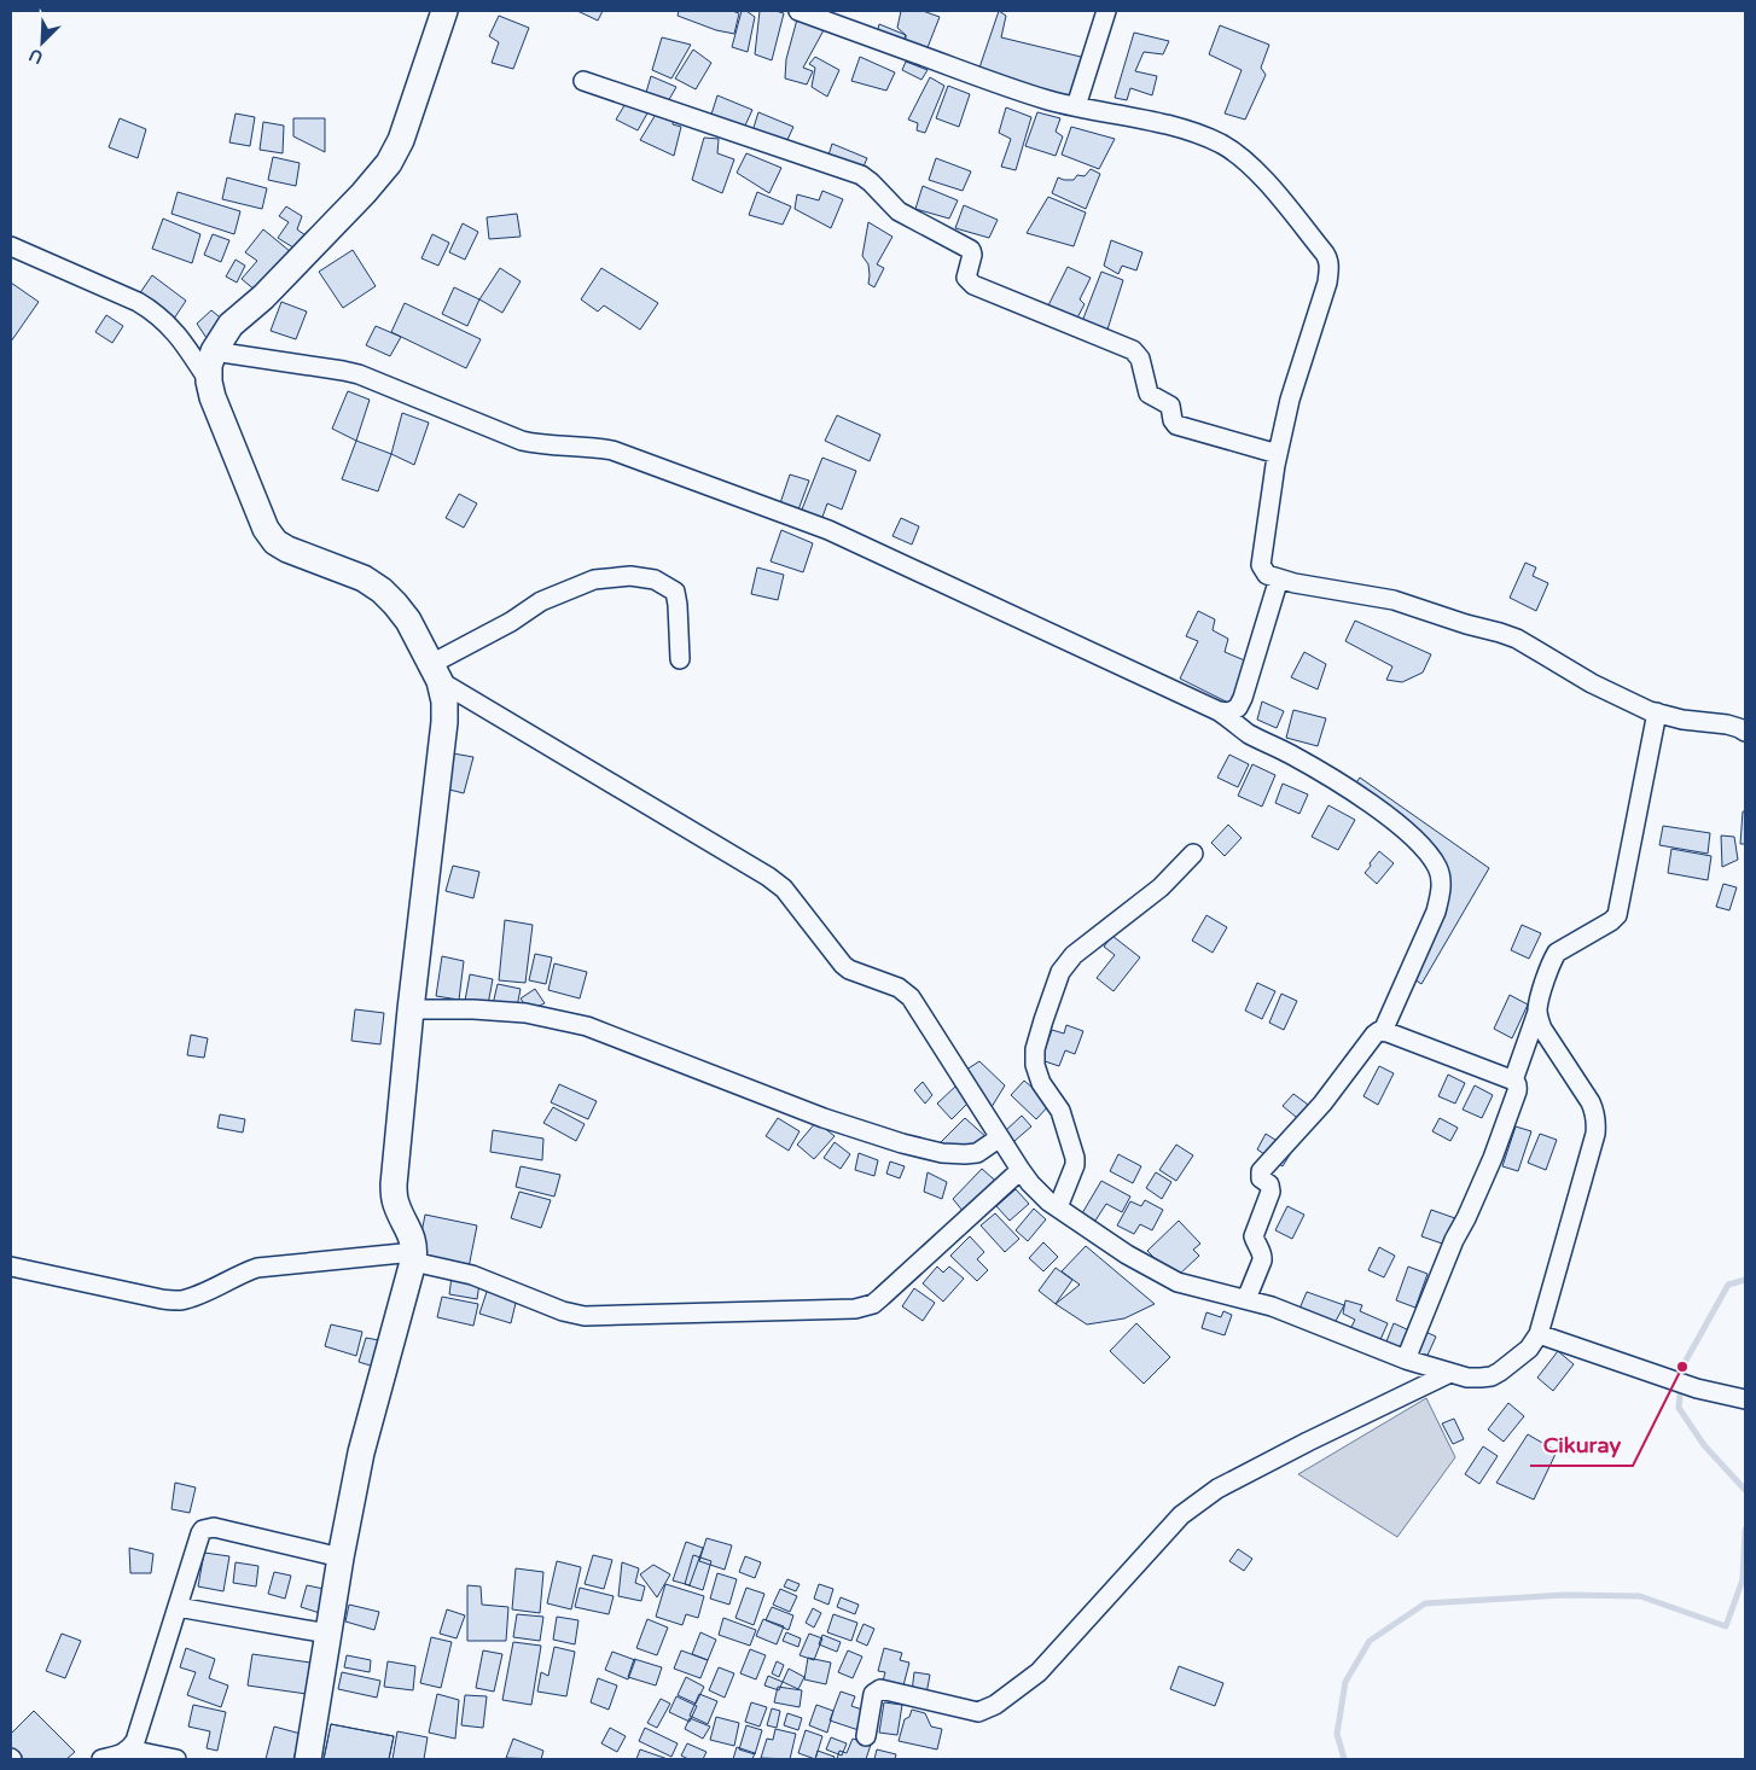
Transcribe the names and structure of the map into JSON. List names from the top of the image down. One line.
{"places":["Cikuray"],"north":"bottom left"}
